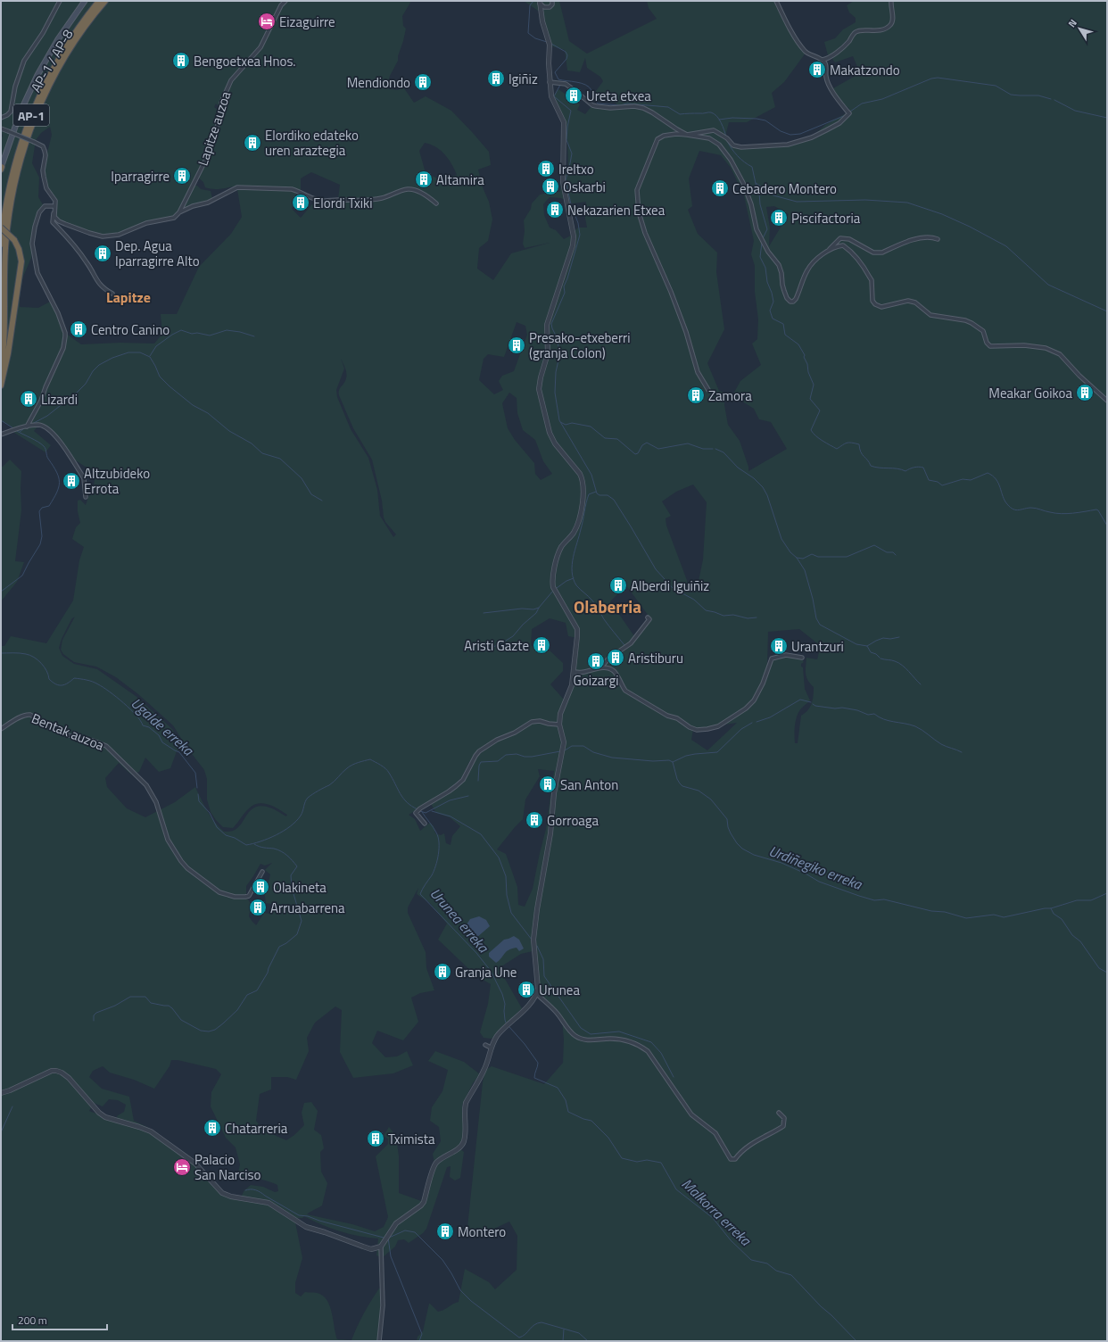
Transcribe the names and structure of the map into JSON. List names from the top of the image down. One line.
{"streets":{"highway":["AP-1 / AP-8","AP-1"],"street":["Lapitze auzoa","Bentak auzoa"]},"districts":["Lapitze","Olaberria"],"water":["Ugalde erreka","Urdiñegiko erreka","Urunea erreka","Malkorra erreka"],"places":{"hotel":["Eizaguirre","Palacio San Narciso"],"building":["Bengoetxea Hnos.","Makatzondo","Igiñiz","Mendiondo","Ureta etxea","Elordiko edateko uren araztegia","Ireltxo","Iparragirre","Altamira","Oskarbi","Cebadero Montero","Elordi Txiki","Nekazarien Etxea","Piscifactoria","Dep. Agua Iparragirre Alto","Centro Canino","Presako-etxeberri (granja Colon)","Meakar Goikoa","Zamora","Lizardi","Altzubideko Errota","Alberdi Iguiñiz","Aristi Gazte","Urantzuri","Aristiburu","Goizargi","San Anton","Gorroaga","Olakineta","Arruabarrena","Granja Une","Urunea","Chatarreria","Tximista","Montero"]},"scale_bar":"200 m","north":"top left"}
